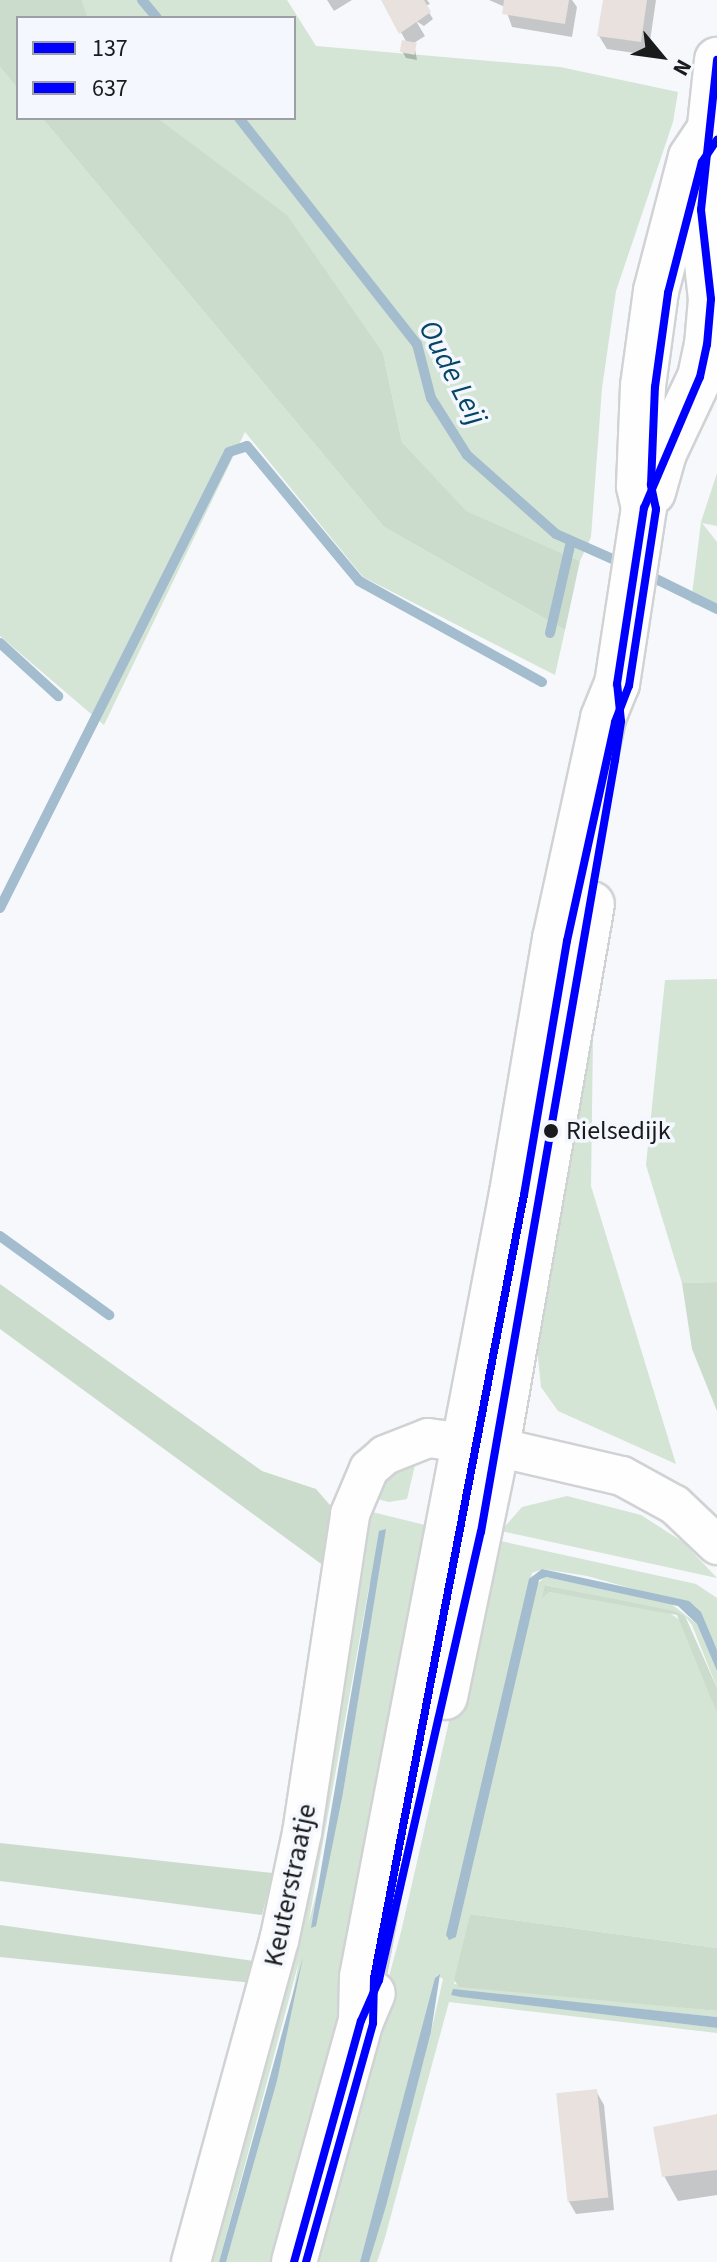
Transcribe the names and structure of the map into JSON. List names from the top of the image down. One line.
{"streets":{"street":["Keuterstraatje"]},"water":["Oude Leij"],"places":["Rielsedijk"],"lines":["transit line 137","transit line 637"],"legend":["137","637"],"north":"bottom right"}
